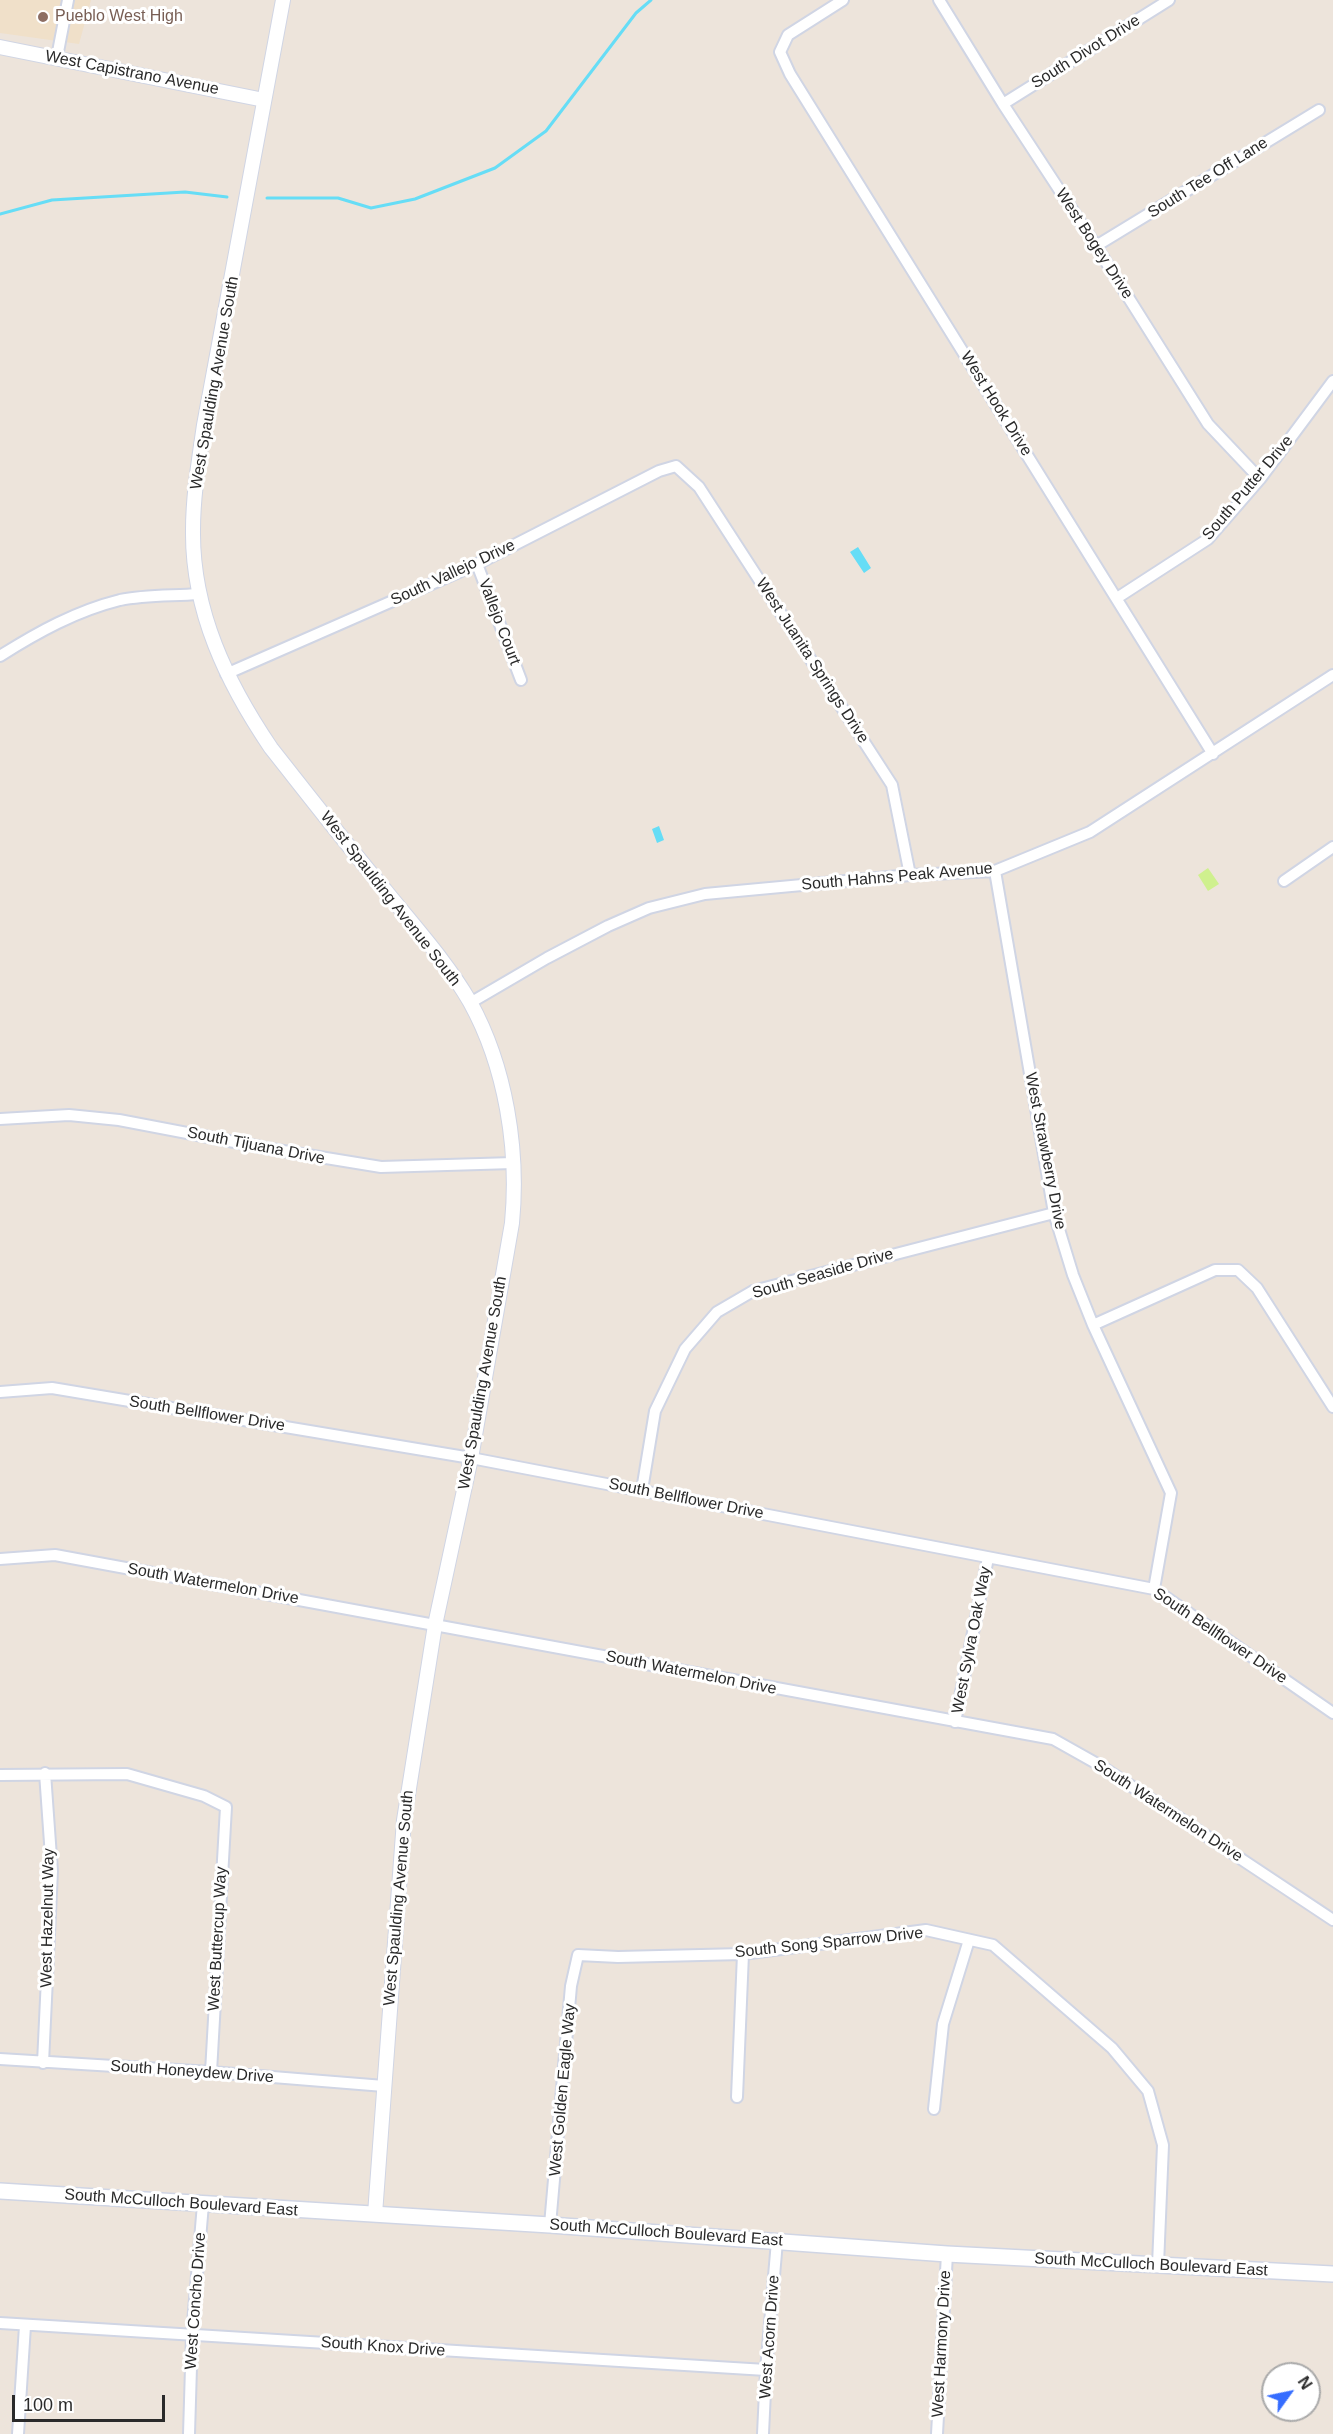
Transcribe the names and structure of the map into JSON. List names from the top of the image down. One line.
{"streets":{"main road":["South McCulloch Boulevard East"],"street":["South Divot Drive","West Capistrano Avenue","South Tee Off Lane","West Bogey Drive","West Spaulding Avenue South","West Hook Drive","South Putter Drive","South Vallejo Drive","Vallejo Court","West Juanita Springs Drive","South Hahns Peak Avenue","South Tijuana Drive","West Strawberry Drive","South Seaside Drive","South Bellflower Drive","South Watermelon Drive","West Sylva Oak Way","West Hazelnut Way","West Buttercup Way","South Song Sparrow Drive","South Honeydew Drive","West Golden Eagle Way","West Concho Drive","West Acorn Drive","West Harmony Drive","South Knox Drive"]},"crossings":[["South Divot Drive","West Bogey Drive"],["West Capistrano Avenue","West Spaulding Avenue South"],["South Tee Off Lane","West Bogey Drive"],["West Bogey Drive","South Putter Drive"],["West Spaulding Avenue South","South Vallejo Drive"],["West Spaulding Avenue South","South Hahns Peak Avenue"],["West Spaulding Avenue South","South Tijuana Drive"],["West Spaulding Avenue South","South Bellflower Drive"],["West Spaulding Avenue South","South Watermelon Drive"],["West Spaulding Avenue South","South Honeydew Drive"],["West Spaulding Avenue South","South McCulloch Boulevard East"],["West Hook Drive","South Putter Drive"],["West Hook Drive","South Hahns Peak Avenue"],["South Vallejo Drive","Vallejo Court"],["South Vallejo Drive","West Juanita Springs Drive"],["West Juanita Springs Drive","South Hahns Peak Avenue"],["South Hahns Peak Avenue","West Strawberry Drive"],["West Strawberry Drive","South Seaside Drive"],["West Strawberry Drive","South Bellflower Drive"],["South Seaside Drive","South Bellflower Drive"],["South Bellflower Drive","West Sylva Oak Way"],["South Watermelon Drive","West Sylva Oak Way"],["West Hazelnut Way","West Buttercup Way"],["West Hazelnut Way","South Honeydew Drive"],["West Buttercup Way","South Honeydew Drive"],["South Song Sparrow Drive","West Golden Eagle Way"],["South Song Sparrow Drive","South McCulloch Boulevard East"],["West Golden Eagle Way","South McCulloch Boulevard East"],["South McCulloch Boulevard East","West Concho Drive"],["South McCulloch Boulevard East","West Acorn Drive"],["South McCulloch Boulevard East","West Harmony Drive"],["West Concho Drive","South Knox Drive"],["West Acorn Drive","South Knox Drive"]],"places":["Pueblo West High"],"scale_bar":"100 m","north":"top right"}
